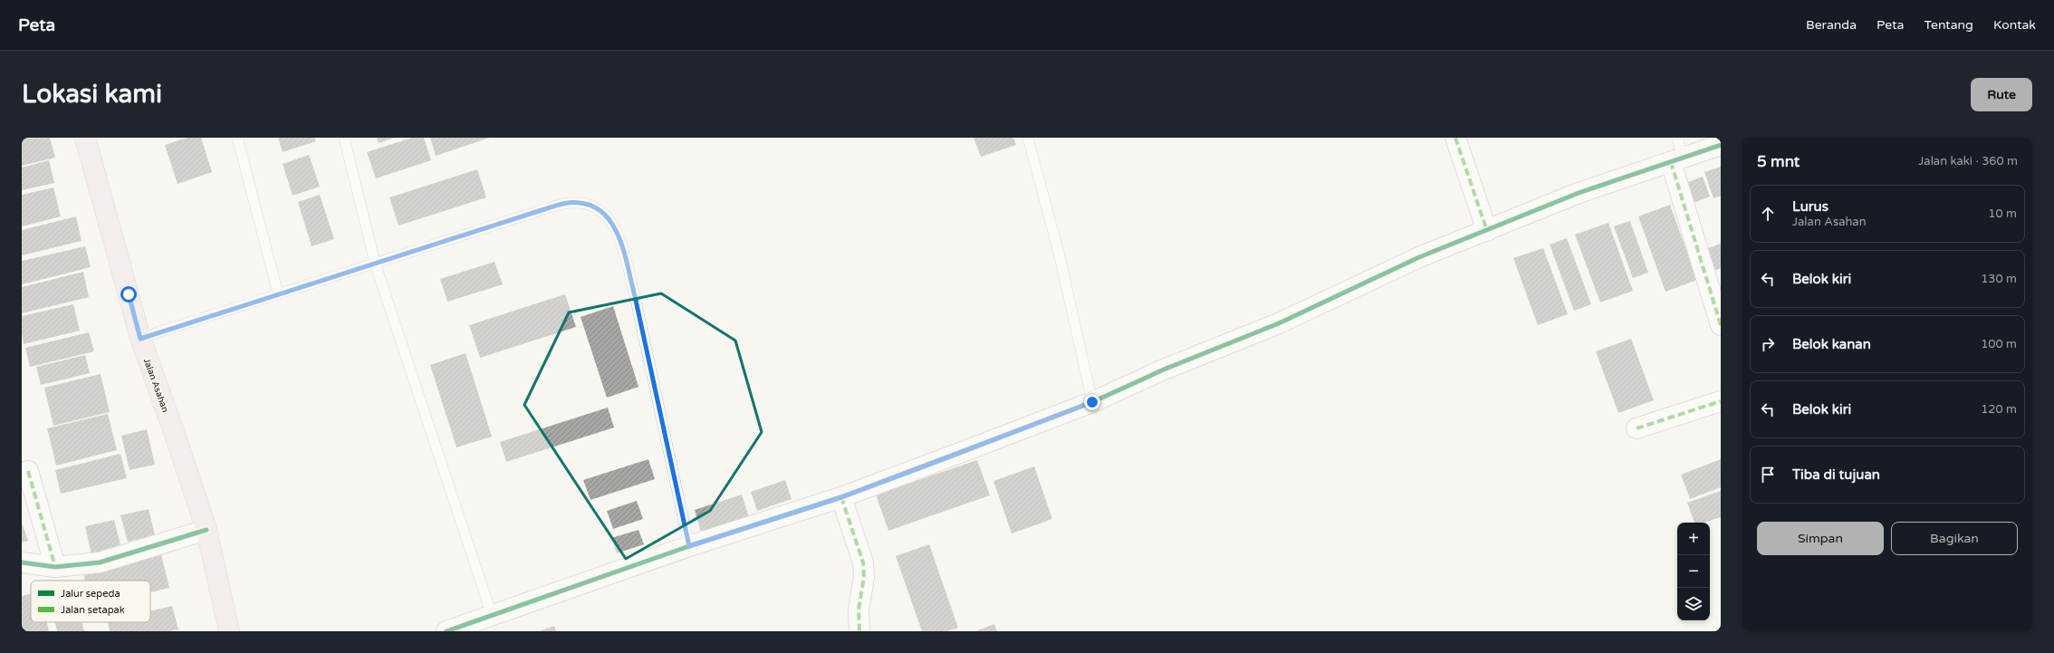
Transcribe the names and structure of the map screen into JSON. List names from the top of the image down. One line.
{"streets":{"main road":["Jalan Asahan"]},"legend":["Jalur sepeda","Jalan setapak"],"page":{"header":"Peta","nav":["Beranda","Peta","Tentang","Kontak"],"buttons":["Rute",["Simpan","Bagikan"]],"title":"Lokasi kami","heading":["5 mnt","Jalan kaki · 360 m"],"list":[["Lurus","Jalan Asahan","10 m"],["Belok kiri","130 m"],["Belok kanan","100 m"],["Belok kiri","120 m"],"Tiba di tujuan"],"map_buttons":["+","−"]}}
